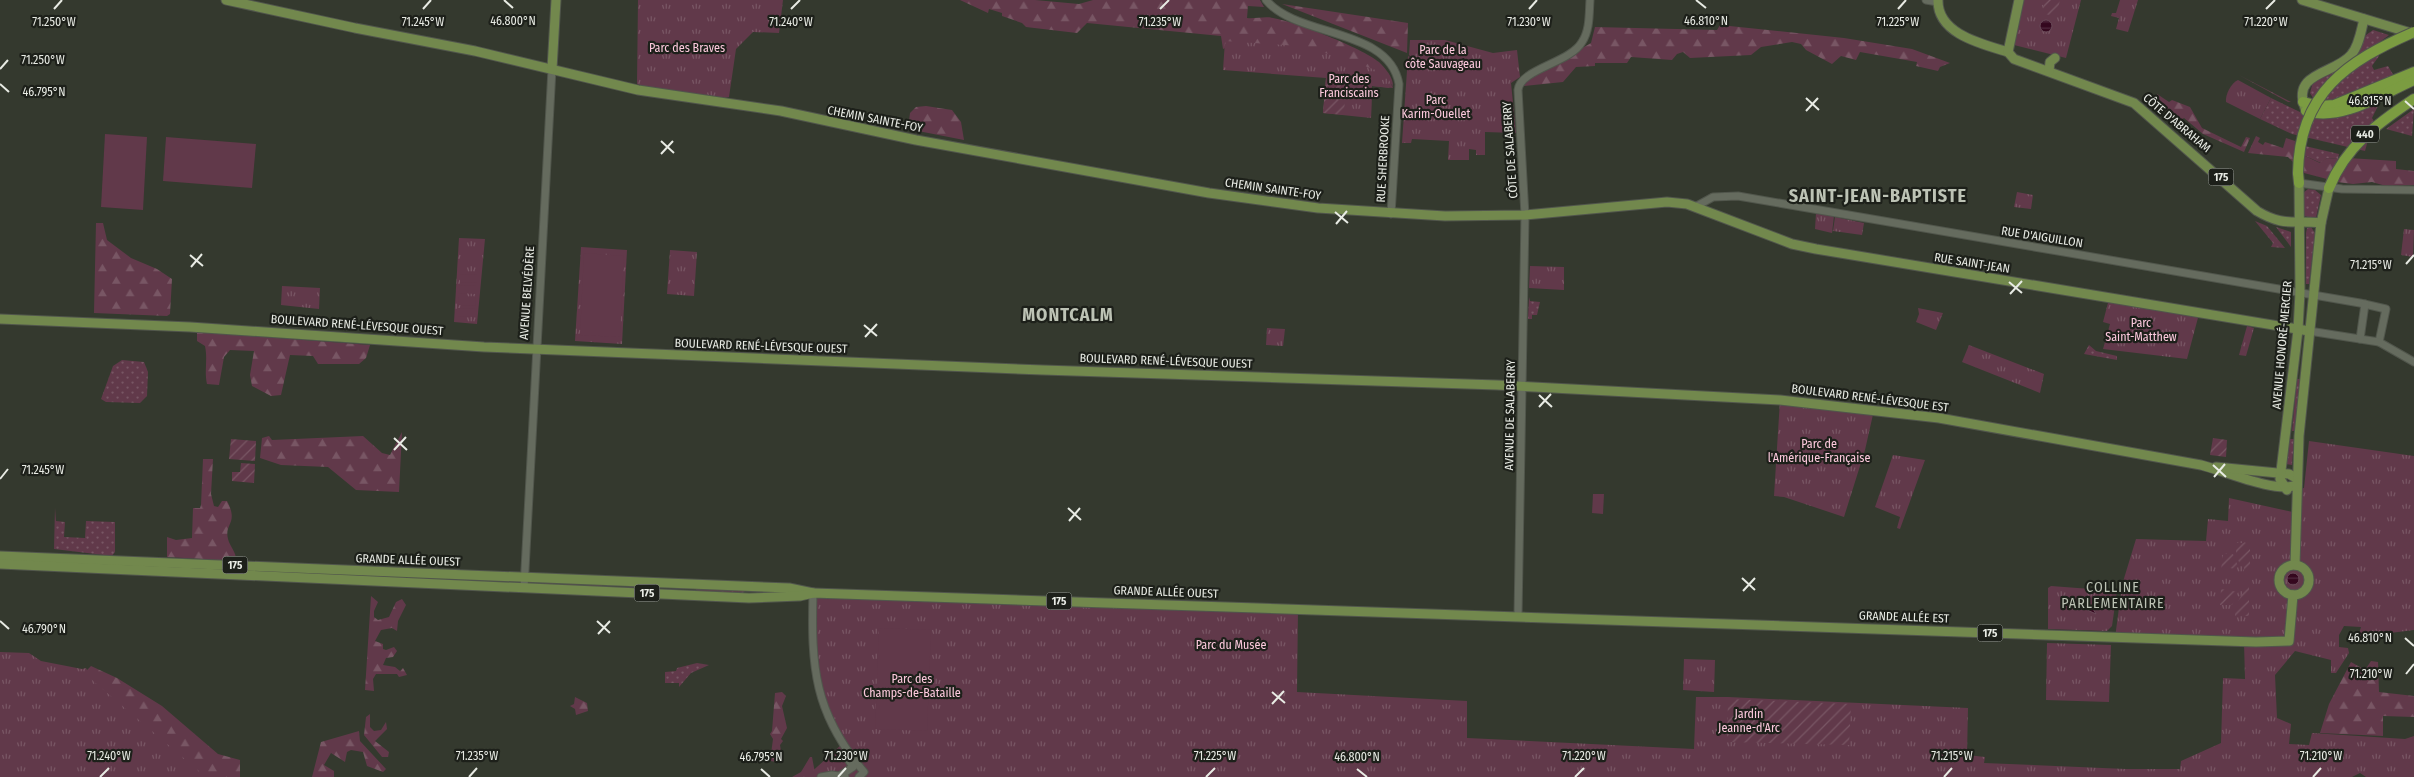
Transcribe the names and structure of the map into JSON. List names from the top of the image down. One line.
{"streets":{"highway":["440"],"main road":["CHEMIN SAINTE-FOY","CÔTE D'ABRAHAM","175","RUE SAINT-JEAN","AVENUE BELVÉDÈRE","BOULEVARD RENÉ-LÉVESQUE OUEST","AVENUE HONORÉ-MERCIER","BOULEVARD RENÉ-LÉVESQUE EST","GRANDE ALLÉE OUEST","GRANDE ALLÉE EST"],"street":["CÔTE DE SALABERRY","RUE SHERBROOKE","RUE D'AIGUILLON","AVENUE DE SALABERRY"]},"crossings":[["CHEMIN SAINTE-FOY","CÔTE DE SALABERRY"],["CHEMIN SAINTE-FOY","RUE SHERBROOKE"],["CHEMIN SAINTE-FOY","RUE SAINT-JEAN"],["CHEMIN SAINTE-FOY","AVENUE BELVÉDÈRE"],["CHEMIN SAINTE-FOY","AVENUE DE SALABERRY"],["CÔTE D'ABRAHAM","175"],["CÔTE D'ABRAHAM","AVENUE HONORÉ-MERCIER"],["440","AVENUE HONORÉ-MERCIER"],["CÔTE DE SALABERRY","RUE SAINT-JEAN"],["CÔTE DE SALABERRY","AVENUE DE SALABERRY"],["RUE D'AIGUILLON","RUE SAINT-JEAN"],["RUE D'AIGUILLON","AVENUE HONORÉ-MERCIER"],["RUE SAINT-JEAN","AVENUE HONORÉ-MERCIER"],["RUE SAINT-JEAN","AVENUE DE SALABERRY"],["AVENUE BELVÉDÈRE","BOULEVARD RENÉ-LÉVESQUE OUEST"],["AVENUE BELVÉDÈRE","GRANDE ALLÉE OUEST"],["BOULEVARD RENÉ-LÉVESQUE OUEST","BOULEVARD RENÉ-LÉVESQUE EST"],["BOULEVARD RENÉ-LÉVESQUE OUEST","AVENUE DE SALABERRY"],["AVENUE HONORÉ-MERCIER","BOULEVARD RENÉ-LÉVESQUE EST"],["AVENUE HONORÉ-MERCIER","GRANDE ALLÉE EST"],["BOULEVARD RENÉ-LÉVESQUE EST","AVENUE DE SALABERRY"],["AVENUE DE SALABERRY","GRANDE ALLÉE OUEST"],["AVENUE DE SALABERRY","GRANDE ALLÉE EST"],["GRANDE ALLÉE OUEST","GRANDE ALLÉE EST"]],"districts":["SAINT-JEAN-BAPTISTE","MONTCALM","COLLINE PARLEMENTAIRE"],"parks":["Parc des Braves","Parc de la côte Sauvageau","Parc des Franciscains","Parc Karim-Ouellet","Parc Saint-Matthew","Parc de l'Amérique-Française","Parc du Musée","Parc des Champs-de-Bataille","Jardin Jeanne-d'Arc"],"coordinates":["46.800°N","46.810°N","71.250°W","71.245°W","71.240°W","71.235°W","71.230°W","71.225°W","71.220°W","46.795°N","46.815°N","71.215°W","46.790°N","71.210°W"]}
